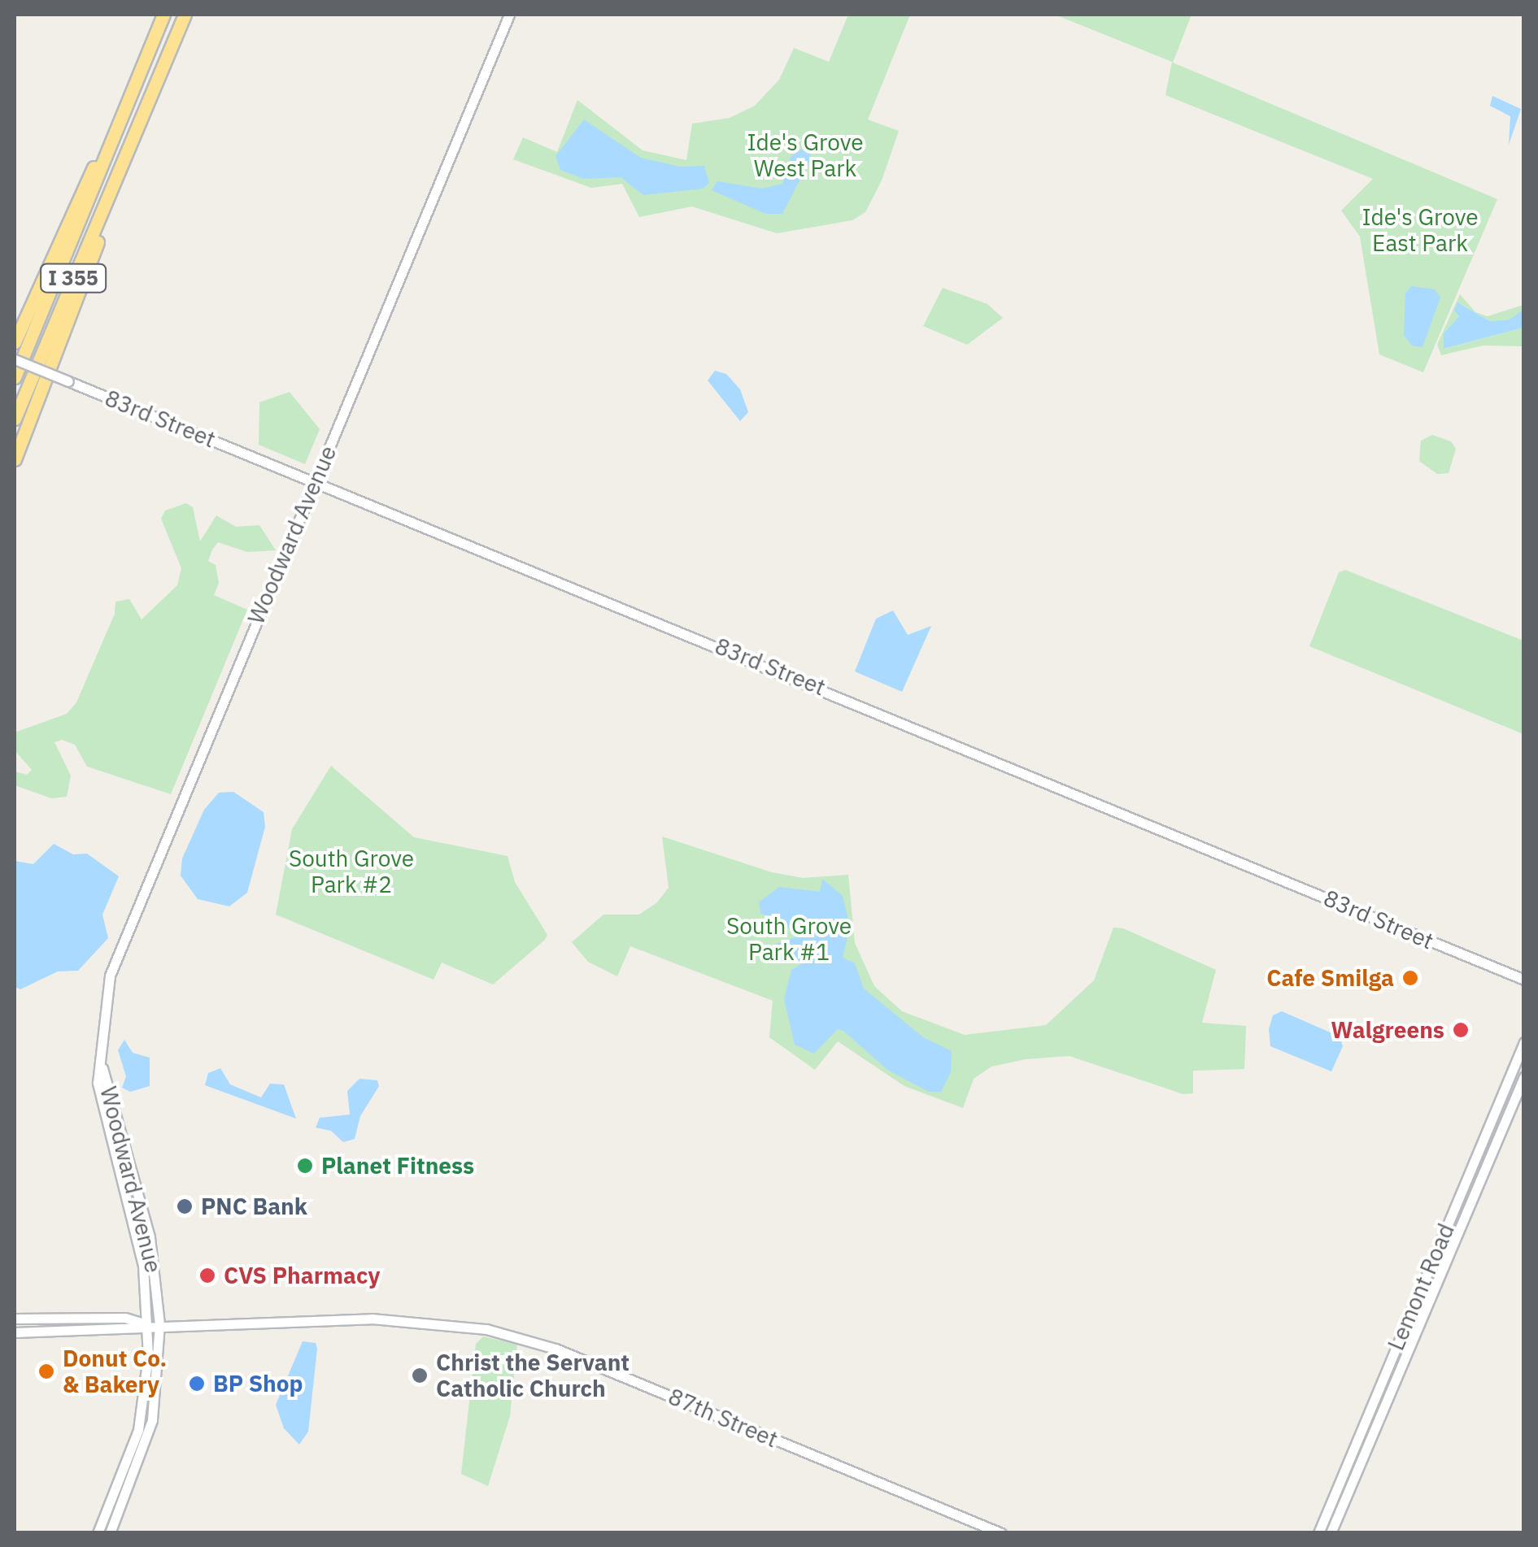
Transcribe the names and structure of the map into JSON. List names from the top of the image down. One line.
{"streets":{"highway":["I 355"],"main road":["83rd Street","Woodward Avenue","Lemont Road","87th Street"]},"crossings":[["83rd Street","Woodward Avenue"],["Woodward Avenue","87th Street"]],"parks":["Ide's Grove West Park","Ide's Grove East Park","South Grove Park #2","South Grove Park #1"],"places":["Cafe Smilga","Walgreens","Planet Fitness","PNC Bank","CVS Pharmacy","Donut Co. & Bakery","Christ the Servant Catholic Church","BP Shop"]}
